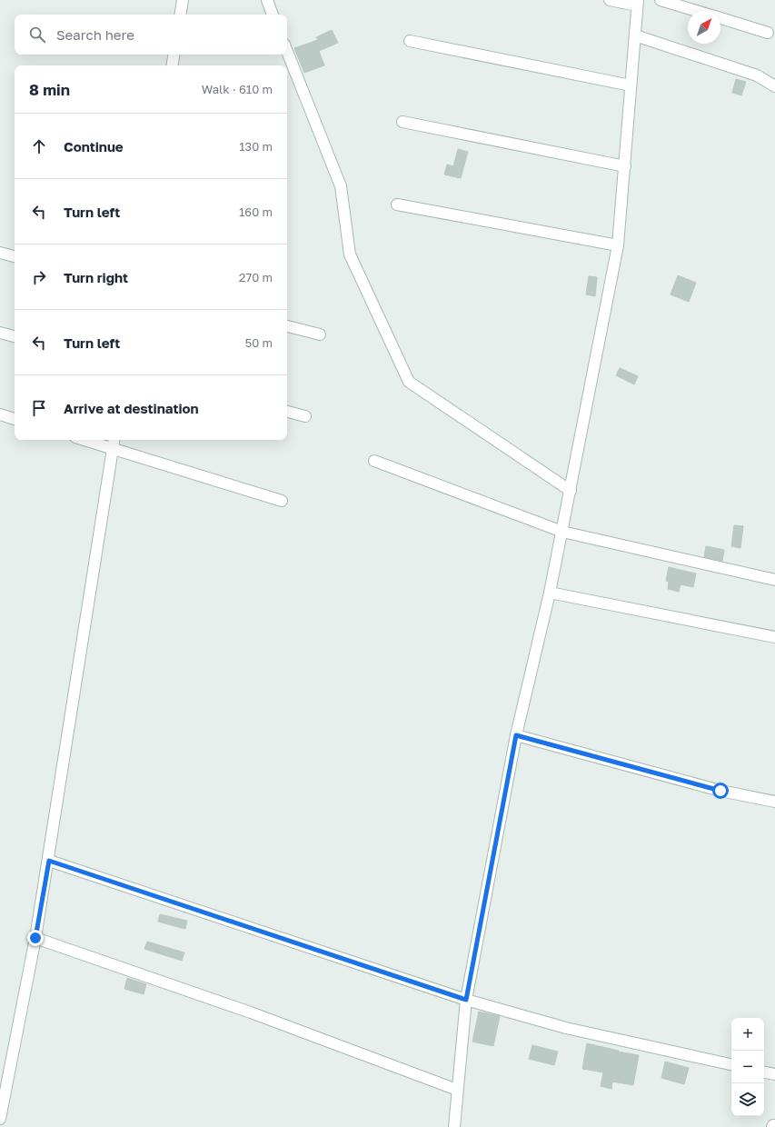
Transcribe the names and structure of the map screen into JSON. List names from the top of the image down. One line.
{"north":"top right","page":{"search":"Search here","heading":["8 min","Walk · 610 m"],"list":[["Continue","130 m"],["Turn left","160 m"],["Turn right","270 m"],["Turn left","50 m"],"Arrive at destination"],"map_buttons":["+","−"]}}
